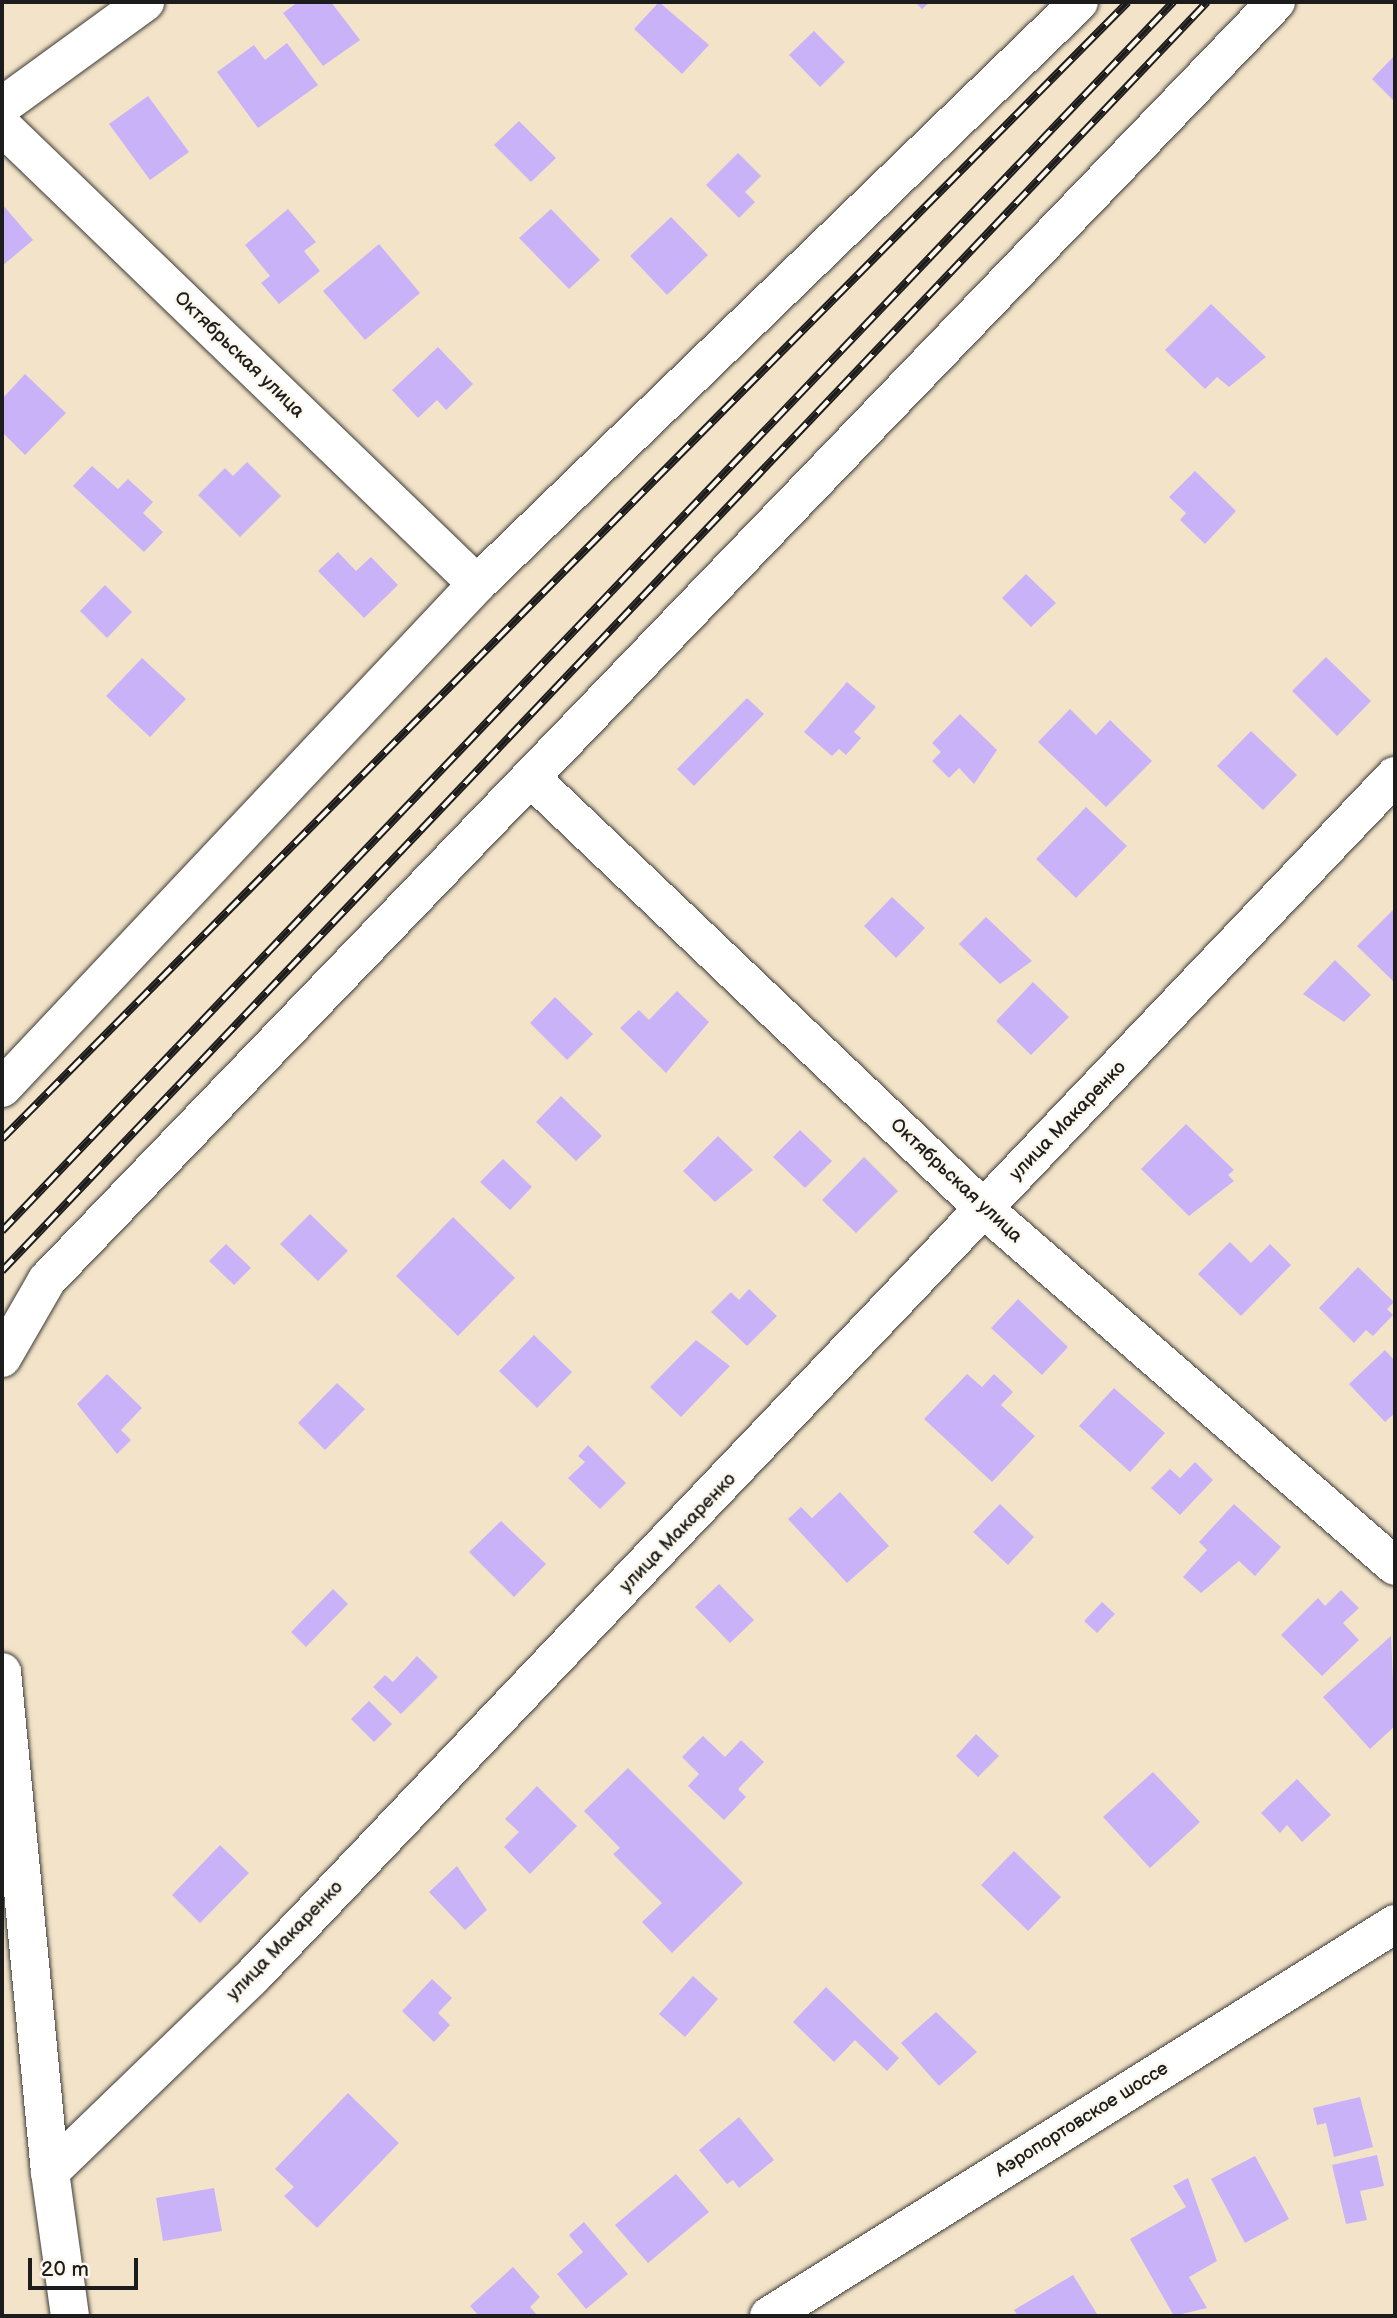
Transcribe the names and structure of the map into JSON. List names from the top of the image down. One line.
{"streets":{"street":["Октябрьская улица","улица Макаренко","Аэропортовское шоссе"]},"crossings":[["Октябрьская улица","улица Макаренко"]],"scale_bar":"20 m"}
